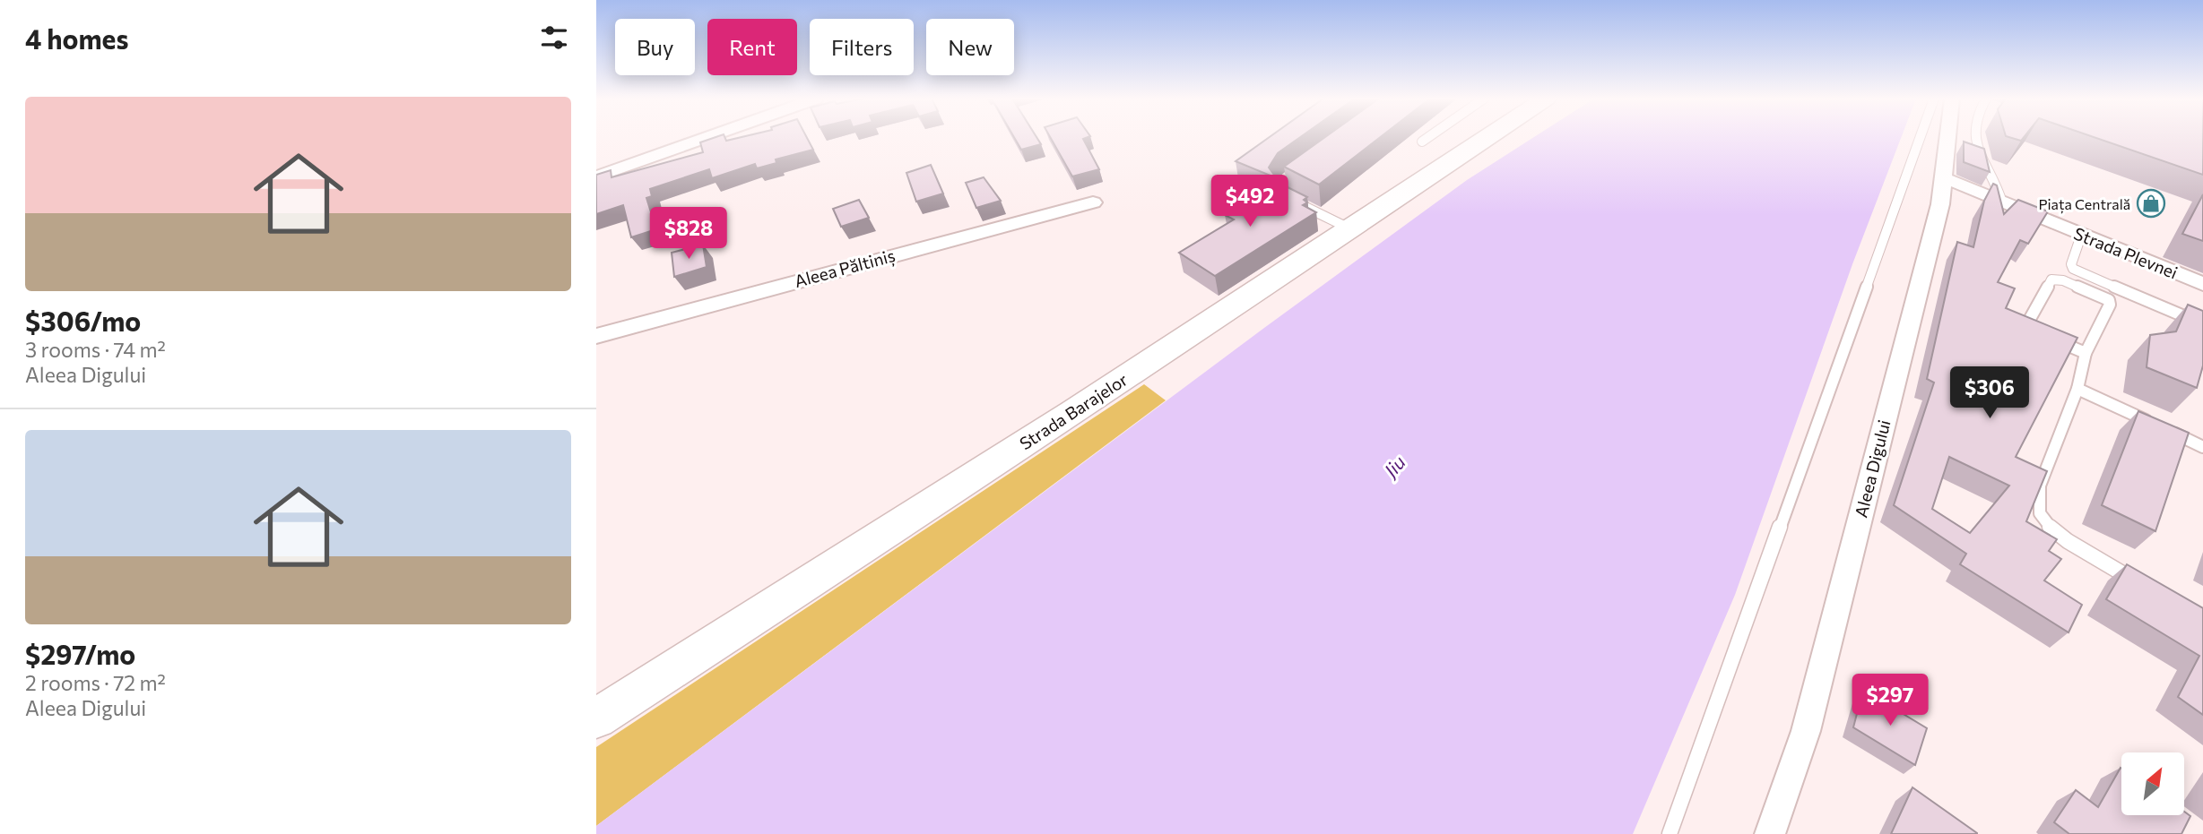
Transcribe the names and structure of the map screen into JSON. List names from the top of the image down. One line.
{"streets":{"main road":["Strada Barajelor"],"street":["Strada Plevnei","Aleea Păltiniș","Aleea Digului"]},"crossings":[["Strada Plevnei","Aleea Digului"]],"water":["Jiu"],"places":{"shop":["Piața Centrală"]},"north":"top right","page":{"heading":"4 homes","chip":["Buy","Rent","Filters","New"],"list":[{"name":"$306/mo","note":"3 rooms · 74 m² · Aleea Digului"},{"name":"$297/mo","note":"2 rooms · 72 m² · Aleea Digului"}],"price":["$492","$828","$306","$297"]}}
